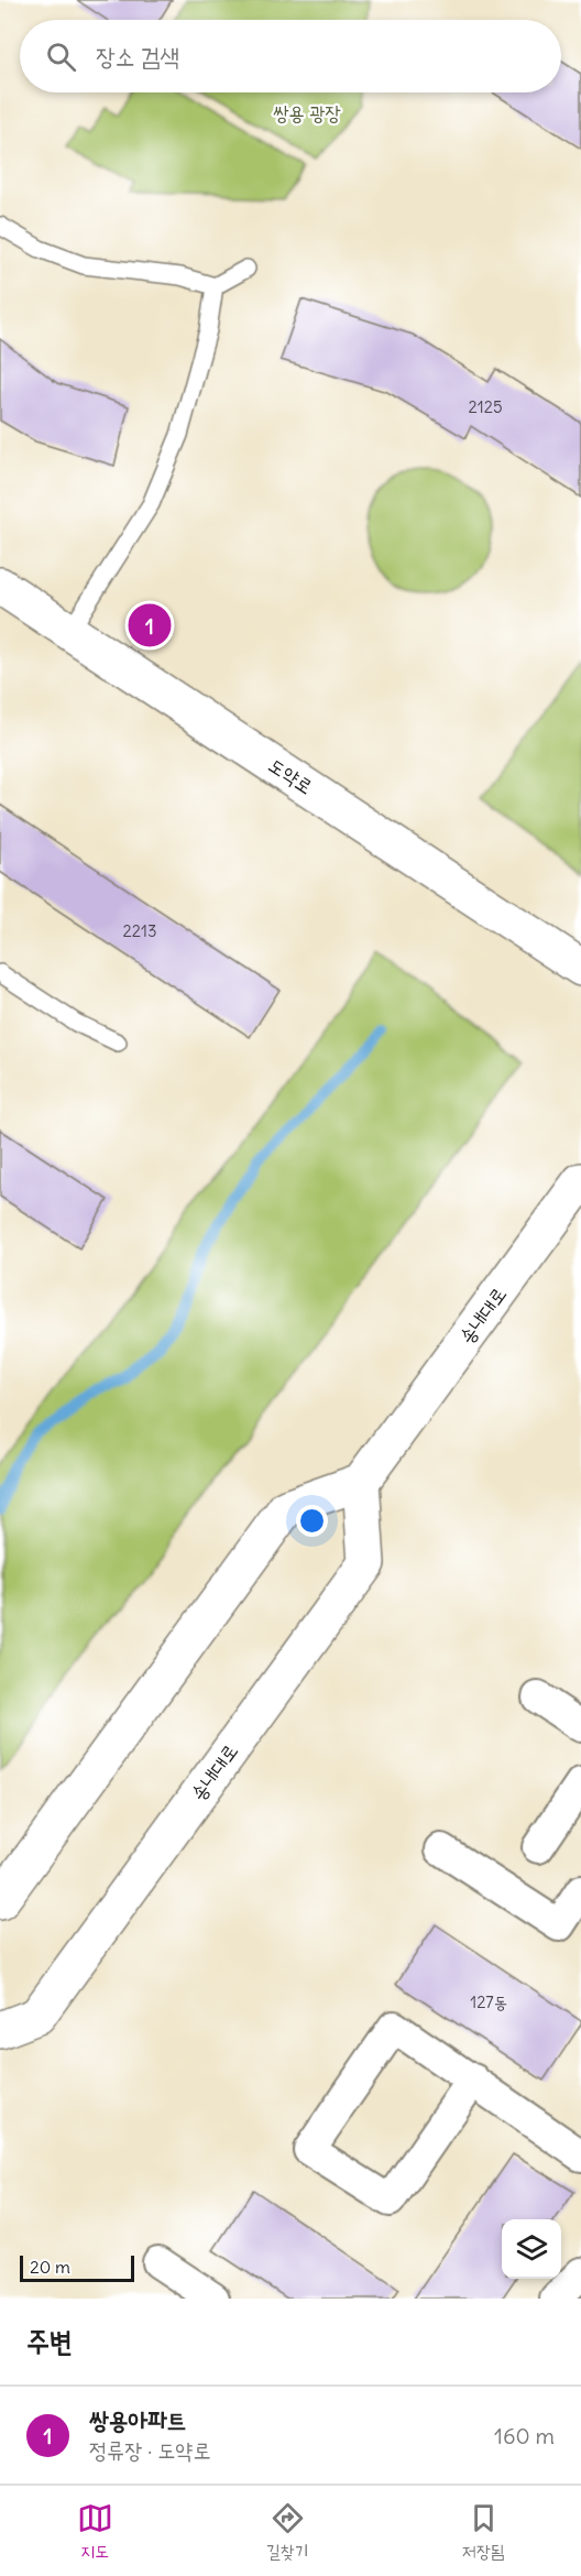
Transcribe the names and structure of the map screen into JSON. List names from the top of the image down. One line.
{"streets":{"street":["도약로","송내대로"]},"parks":["쌍용 광장"],"house_numbers":["2125","2213","127동"],"scale_bar":"20 m","page":{"search":"장소 검색","pins":"1","scale":"20 m","heading":"주변","list":[{"mark":"1","name":"쌍용아파트","note":"정류장 · 도약로","value":"160 m"}],"nav":["지도","길찾기","저장됨"]}}
